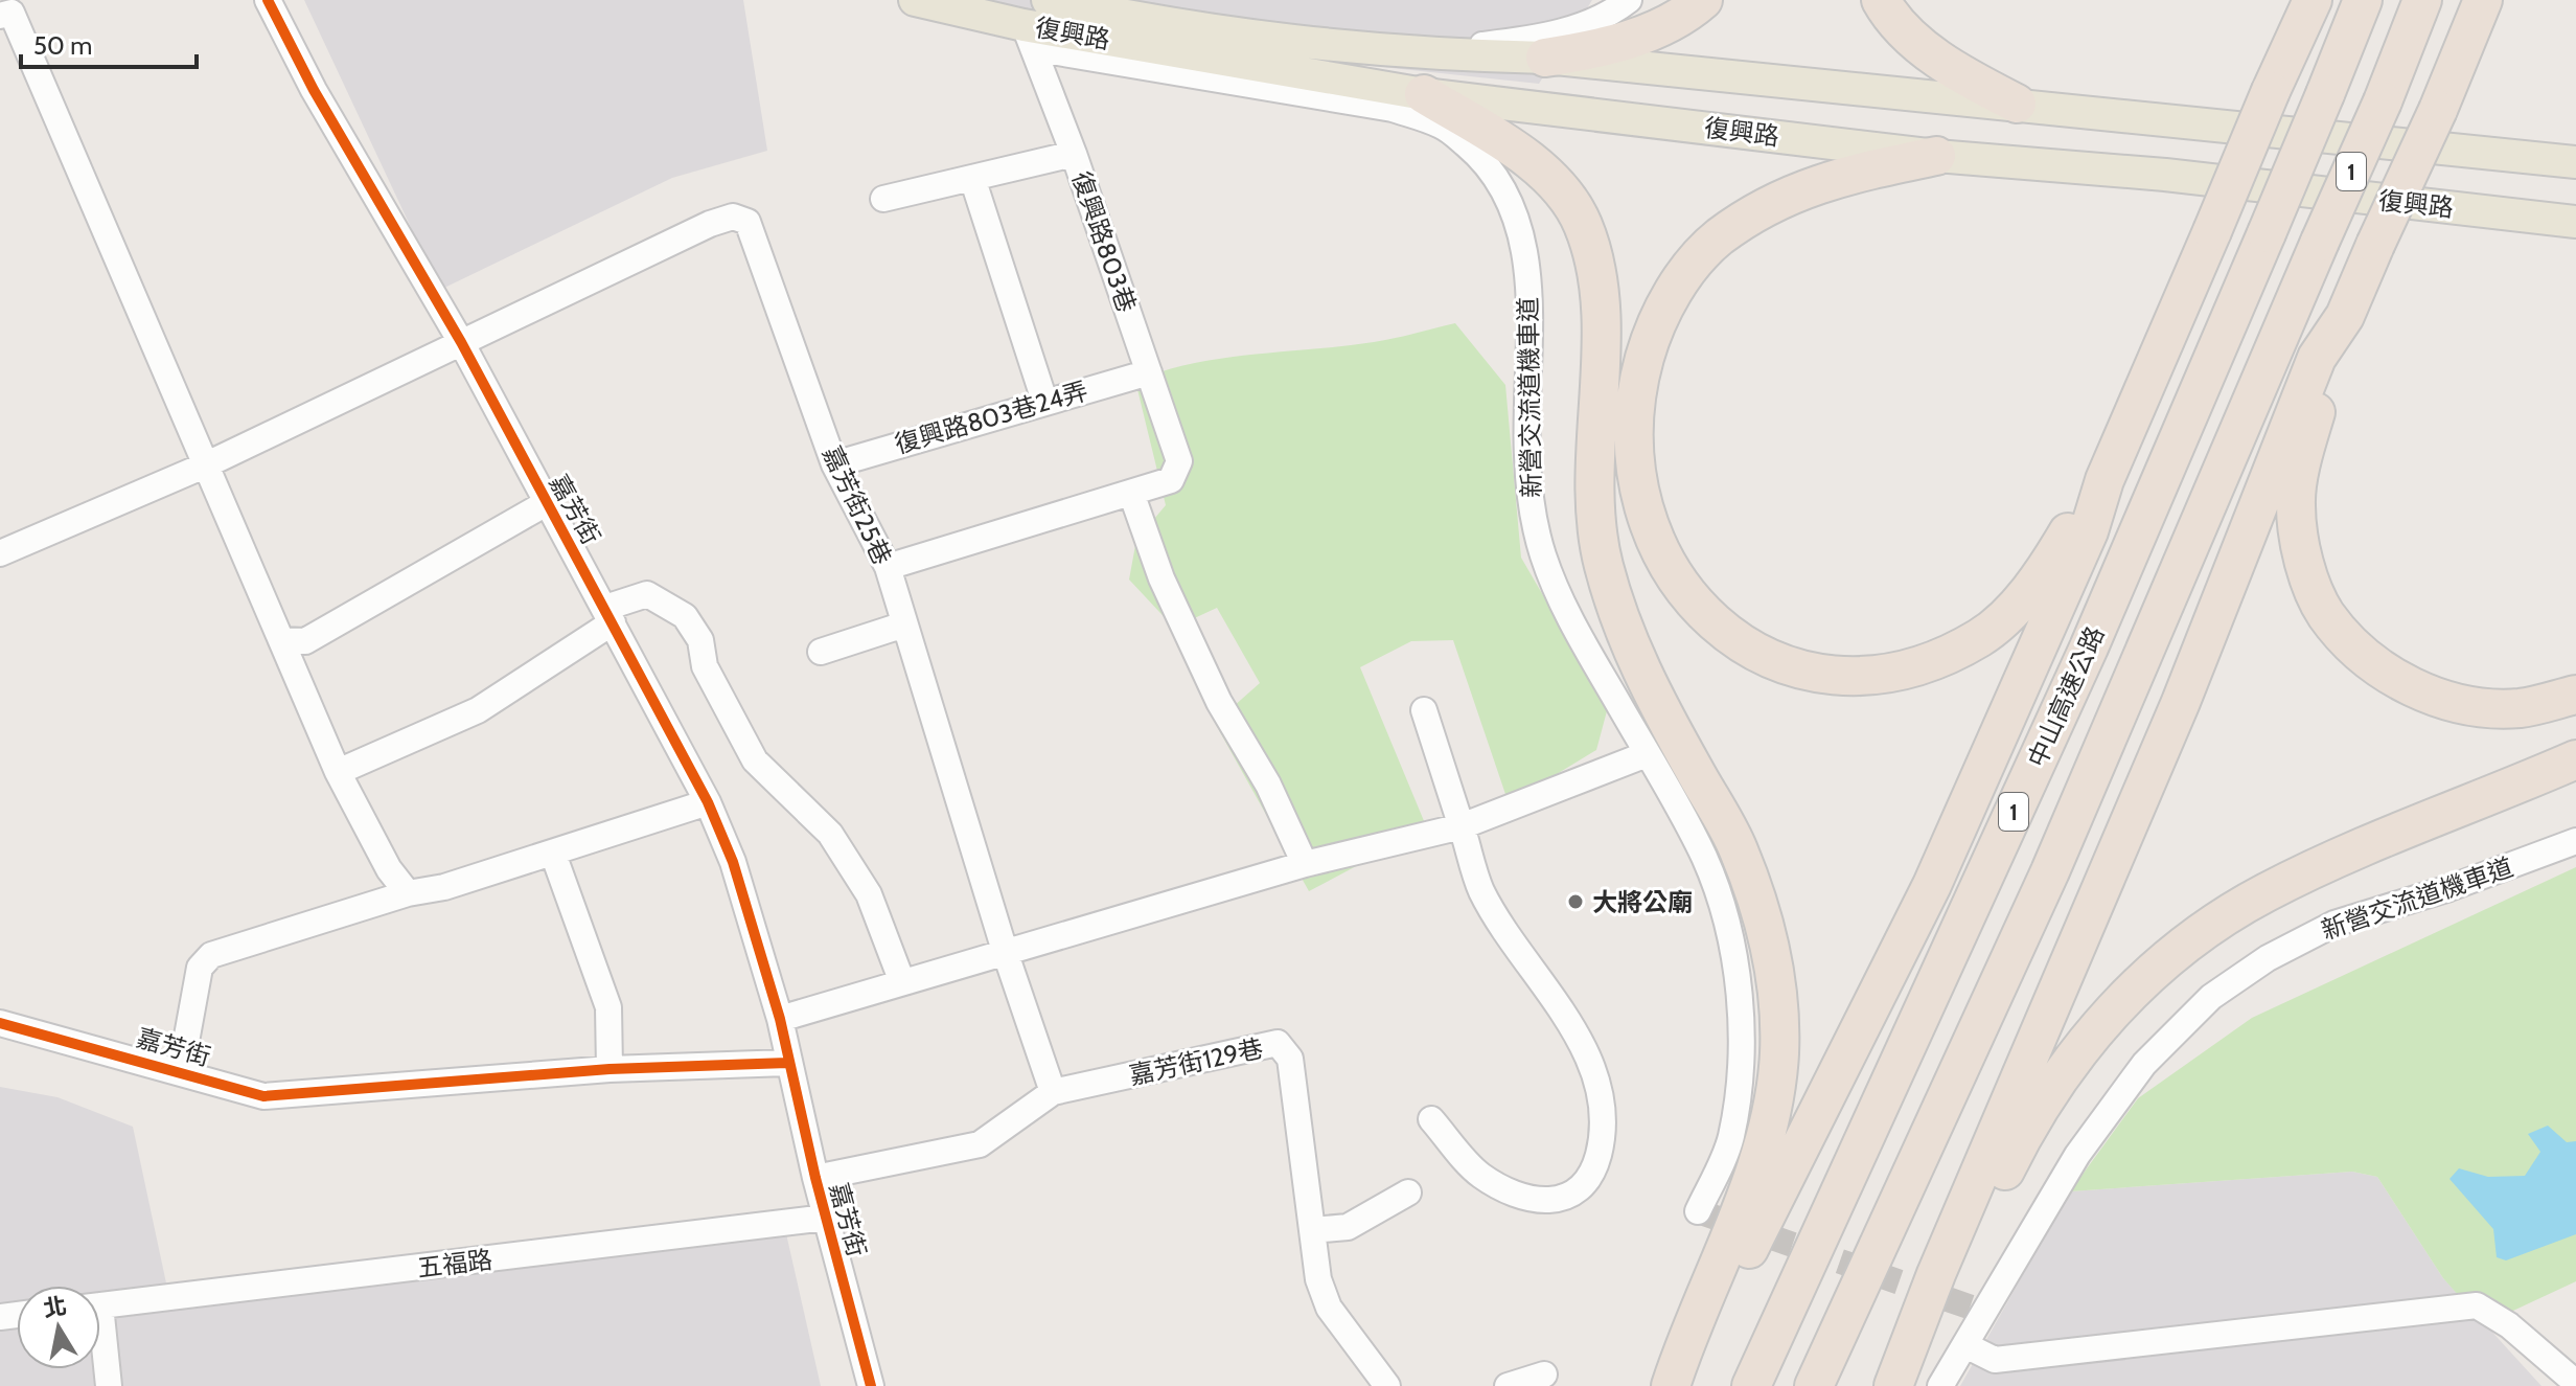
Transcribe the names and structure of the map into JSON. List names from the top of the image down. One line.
{"streets":{"highway":["1","中山高速公路"],"main road":["復興路"],"street":["復興路803巷","新營交流道機車道","復興路803巷24弄","嘉芳街25巷","嘉芳街","嘉芳街129巷","五福路"]},"crossings":[["復興路","復興路803巷"],["復興路","新營交流道機車道"],["復興路803巷","新營交流道機車道"],["復興路803巷","復興路803巷24弄"],["復興路803巷24弄","嘉芳街25巷"],["嘉芳街25巷","嘉芳街"],["嘉芳街25巷","嘉芳街129巷"],["嘉芳街","嘉芳街129巷"],["嘉芳街","五福路"]],"places":["大將公廟"],"scale_bar":"50 m","north":"top"}
